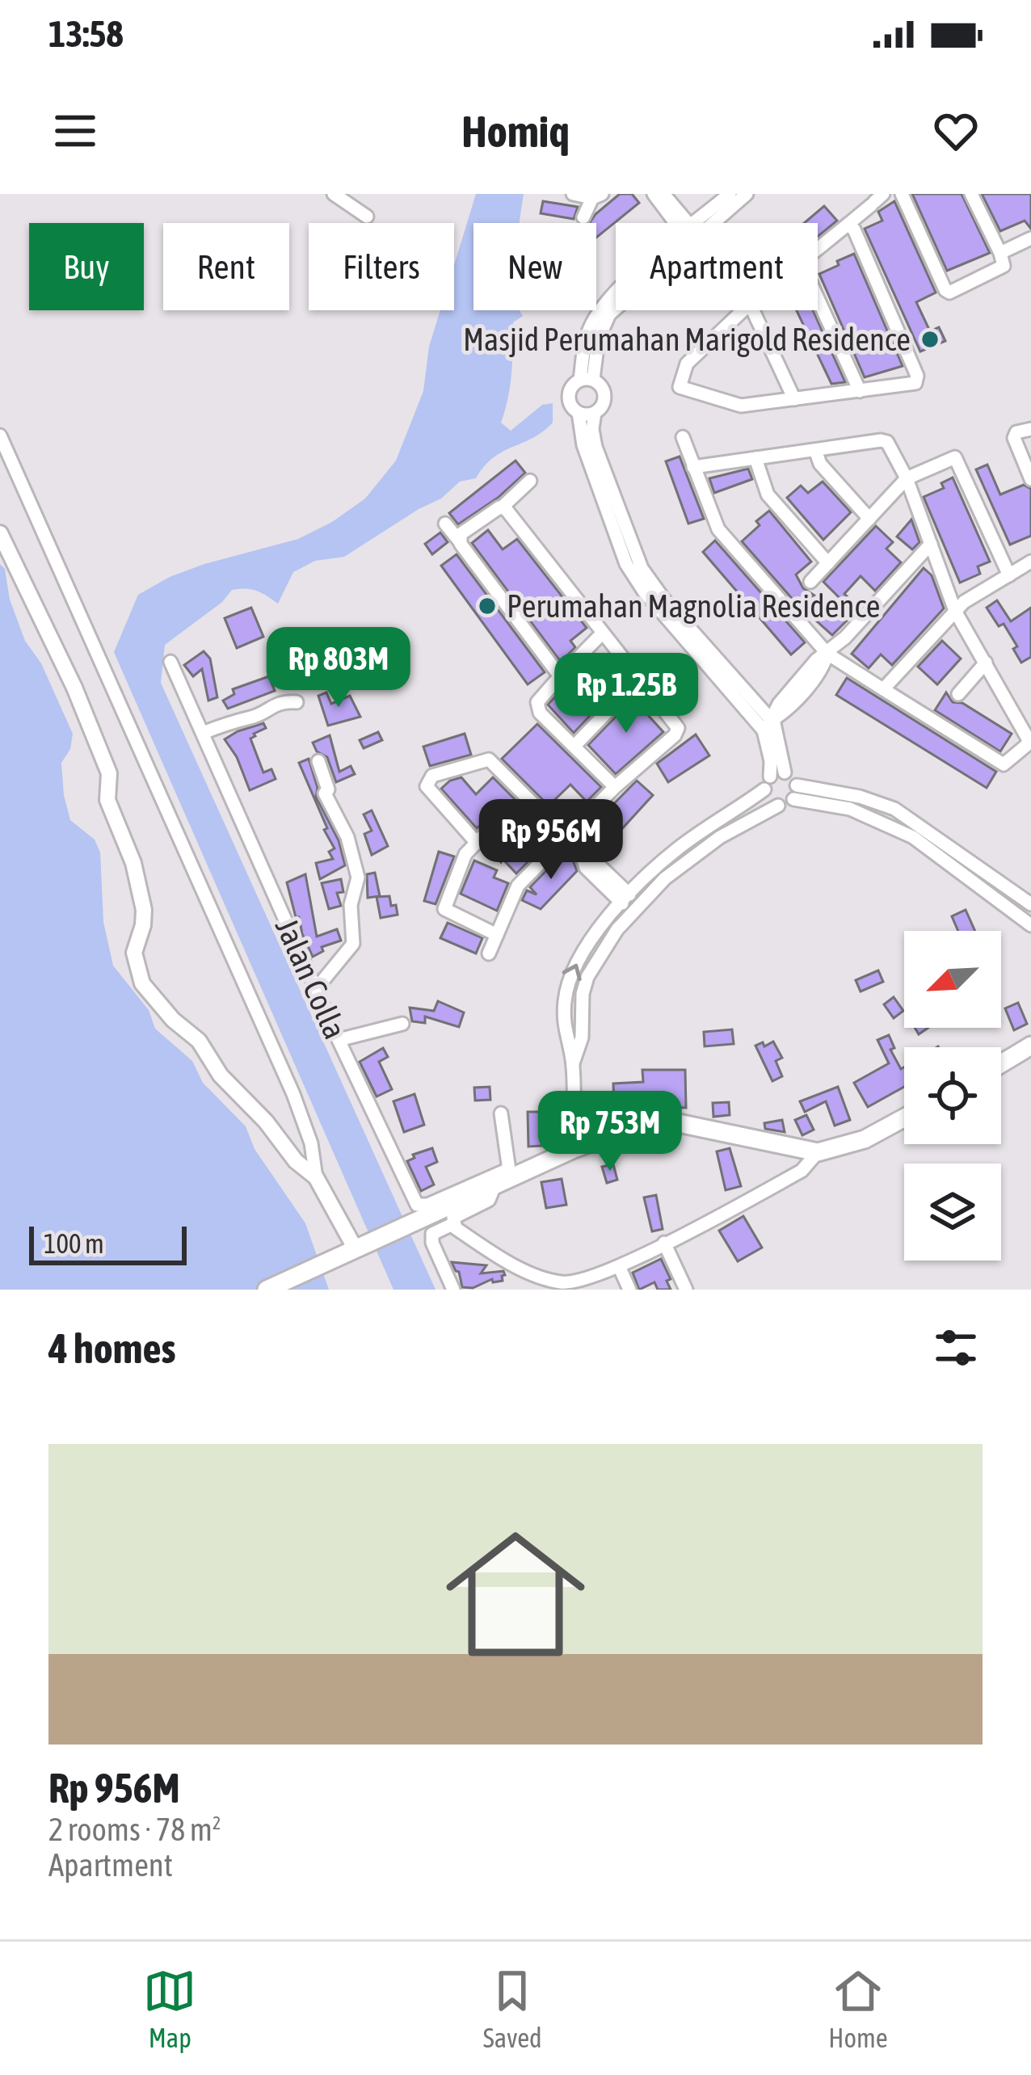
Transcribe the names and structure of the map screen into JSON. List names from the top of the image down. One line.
{"streets":{"street":["Jalan Colla"]},"places":["Masjid Perumahan Marigold Residence","Perumahan Magnolia Residence"],"scale_bar":"100 m","north":"bottom left","page":{"status":"13:58","header":"Homiq","chip":["Buy","Rent","Filters","New","Apartment"],"price":["Rp 803M","Rp 1.25B","Rp 956M","Rp 753M"],"scale":"100 m","heading":"4 homes","list":[{"name":"Rp 956M","note":"2 rooms · 78 m² · Apartment"}],"tabs":["Map","Saved","Home"]}}
